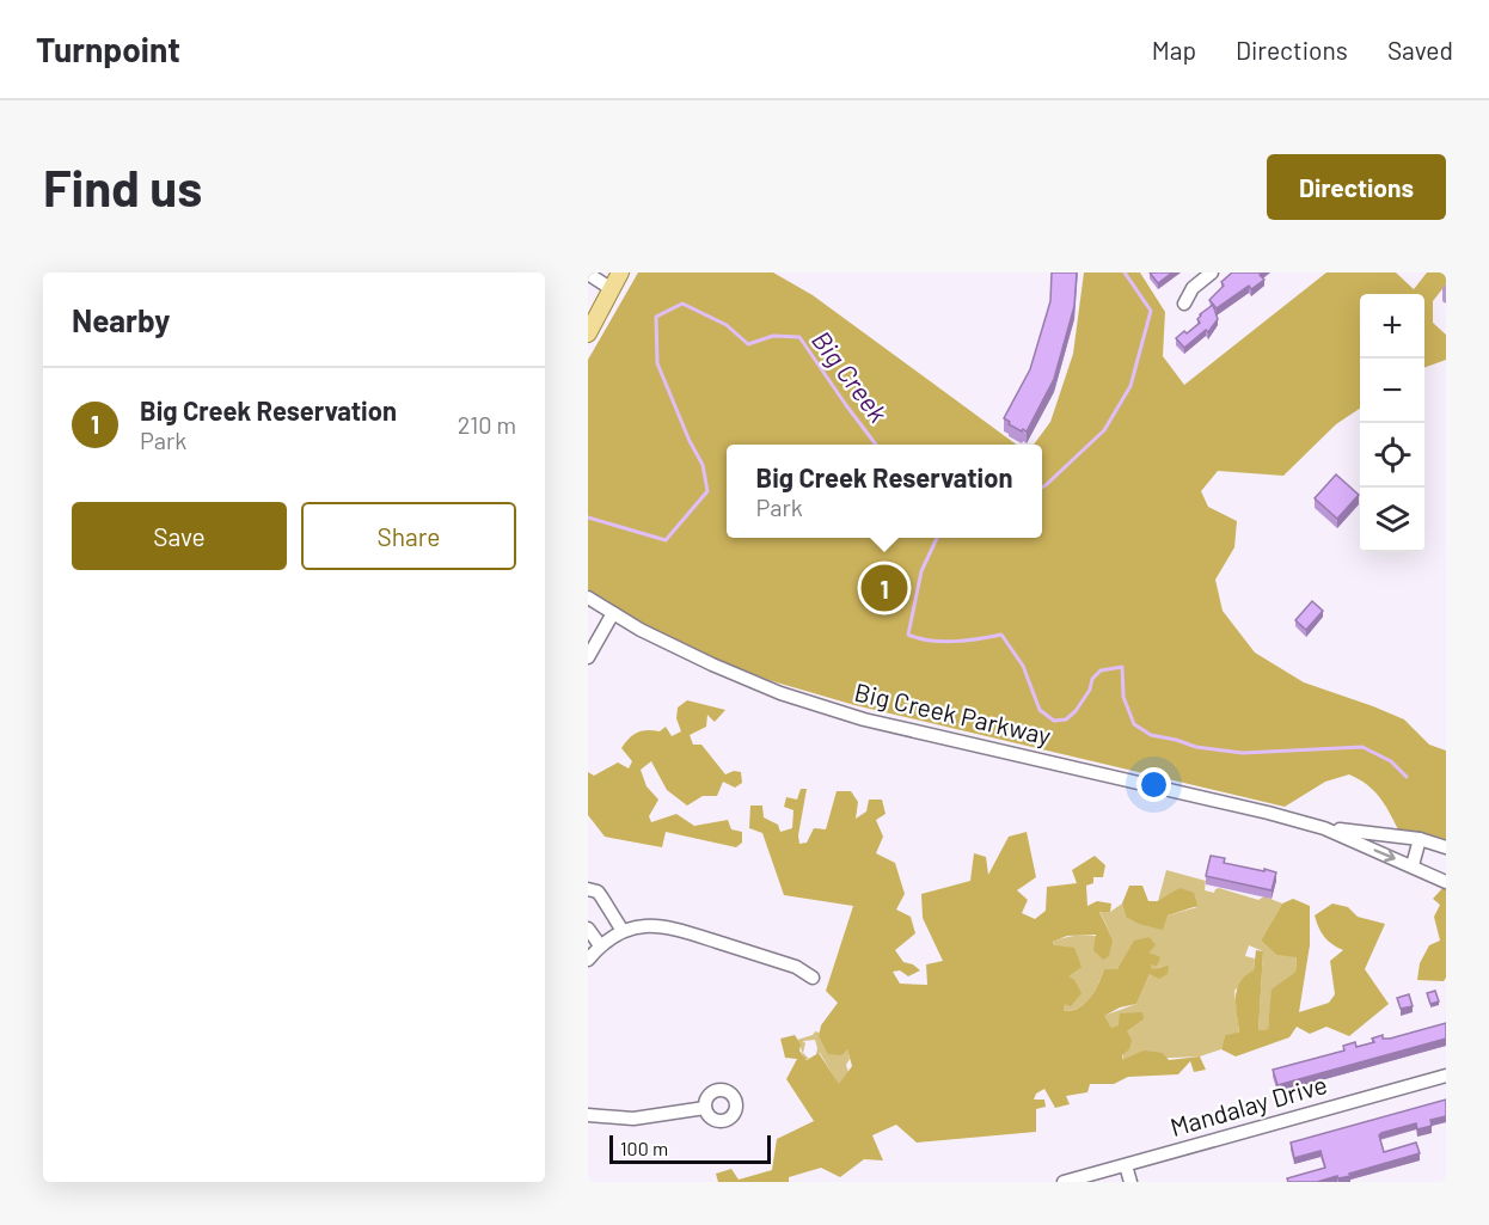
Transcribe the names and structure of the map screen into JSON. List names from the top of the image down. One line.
{"streets":{"street":["Big Creek Parkway","Mandalay Drive"]},"water":["Big Creek"],"scale_bar":"100 m","page":{"header":"Turnpoint","nav":["Map","Directions","Saved"],"buttons":["Directions",["Save","Share"]],"title":"Find us","heading":"Nearby","map_buttons":["+","−"],"list":[{"mark":"1","name":"Big Creek Reservation","note":"Park","value":"210 m"}],"popup":["Big Creek Reservation","Park"],"pins":"1","scale":"100 m"}}
